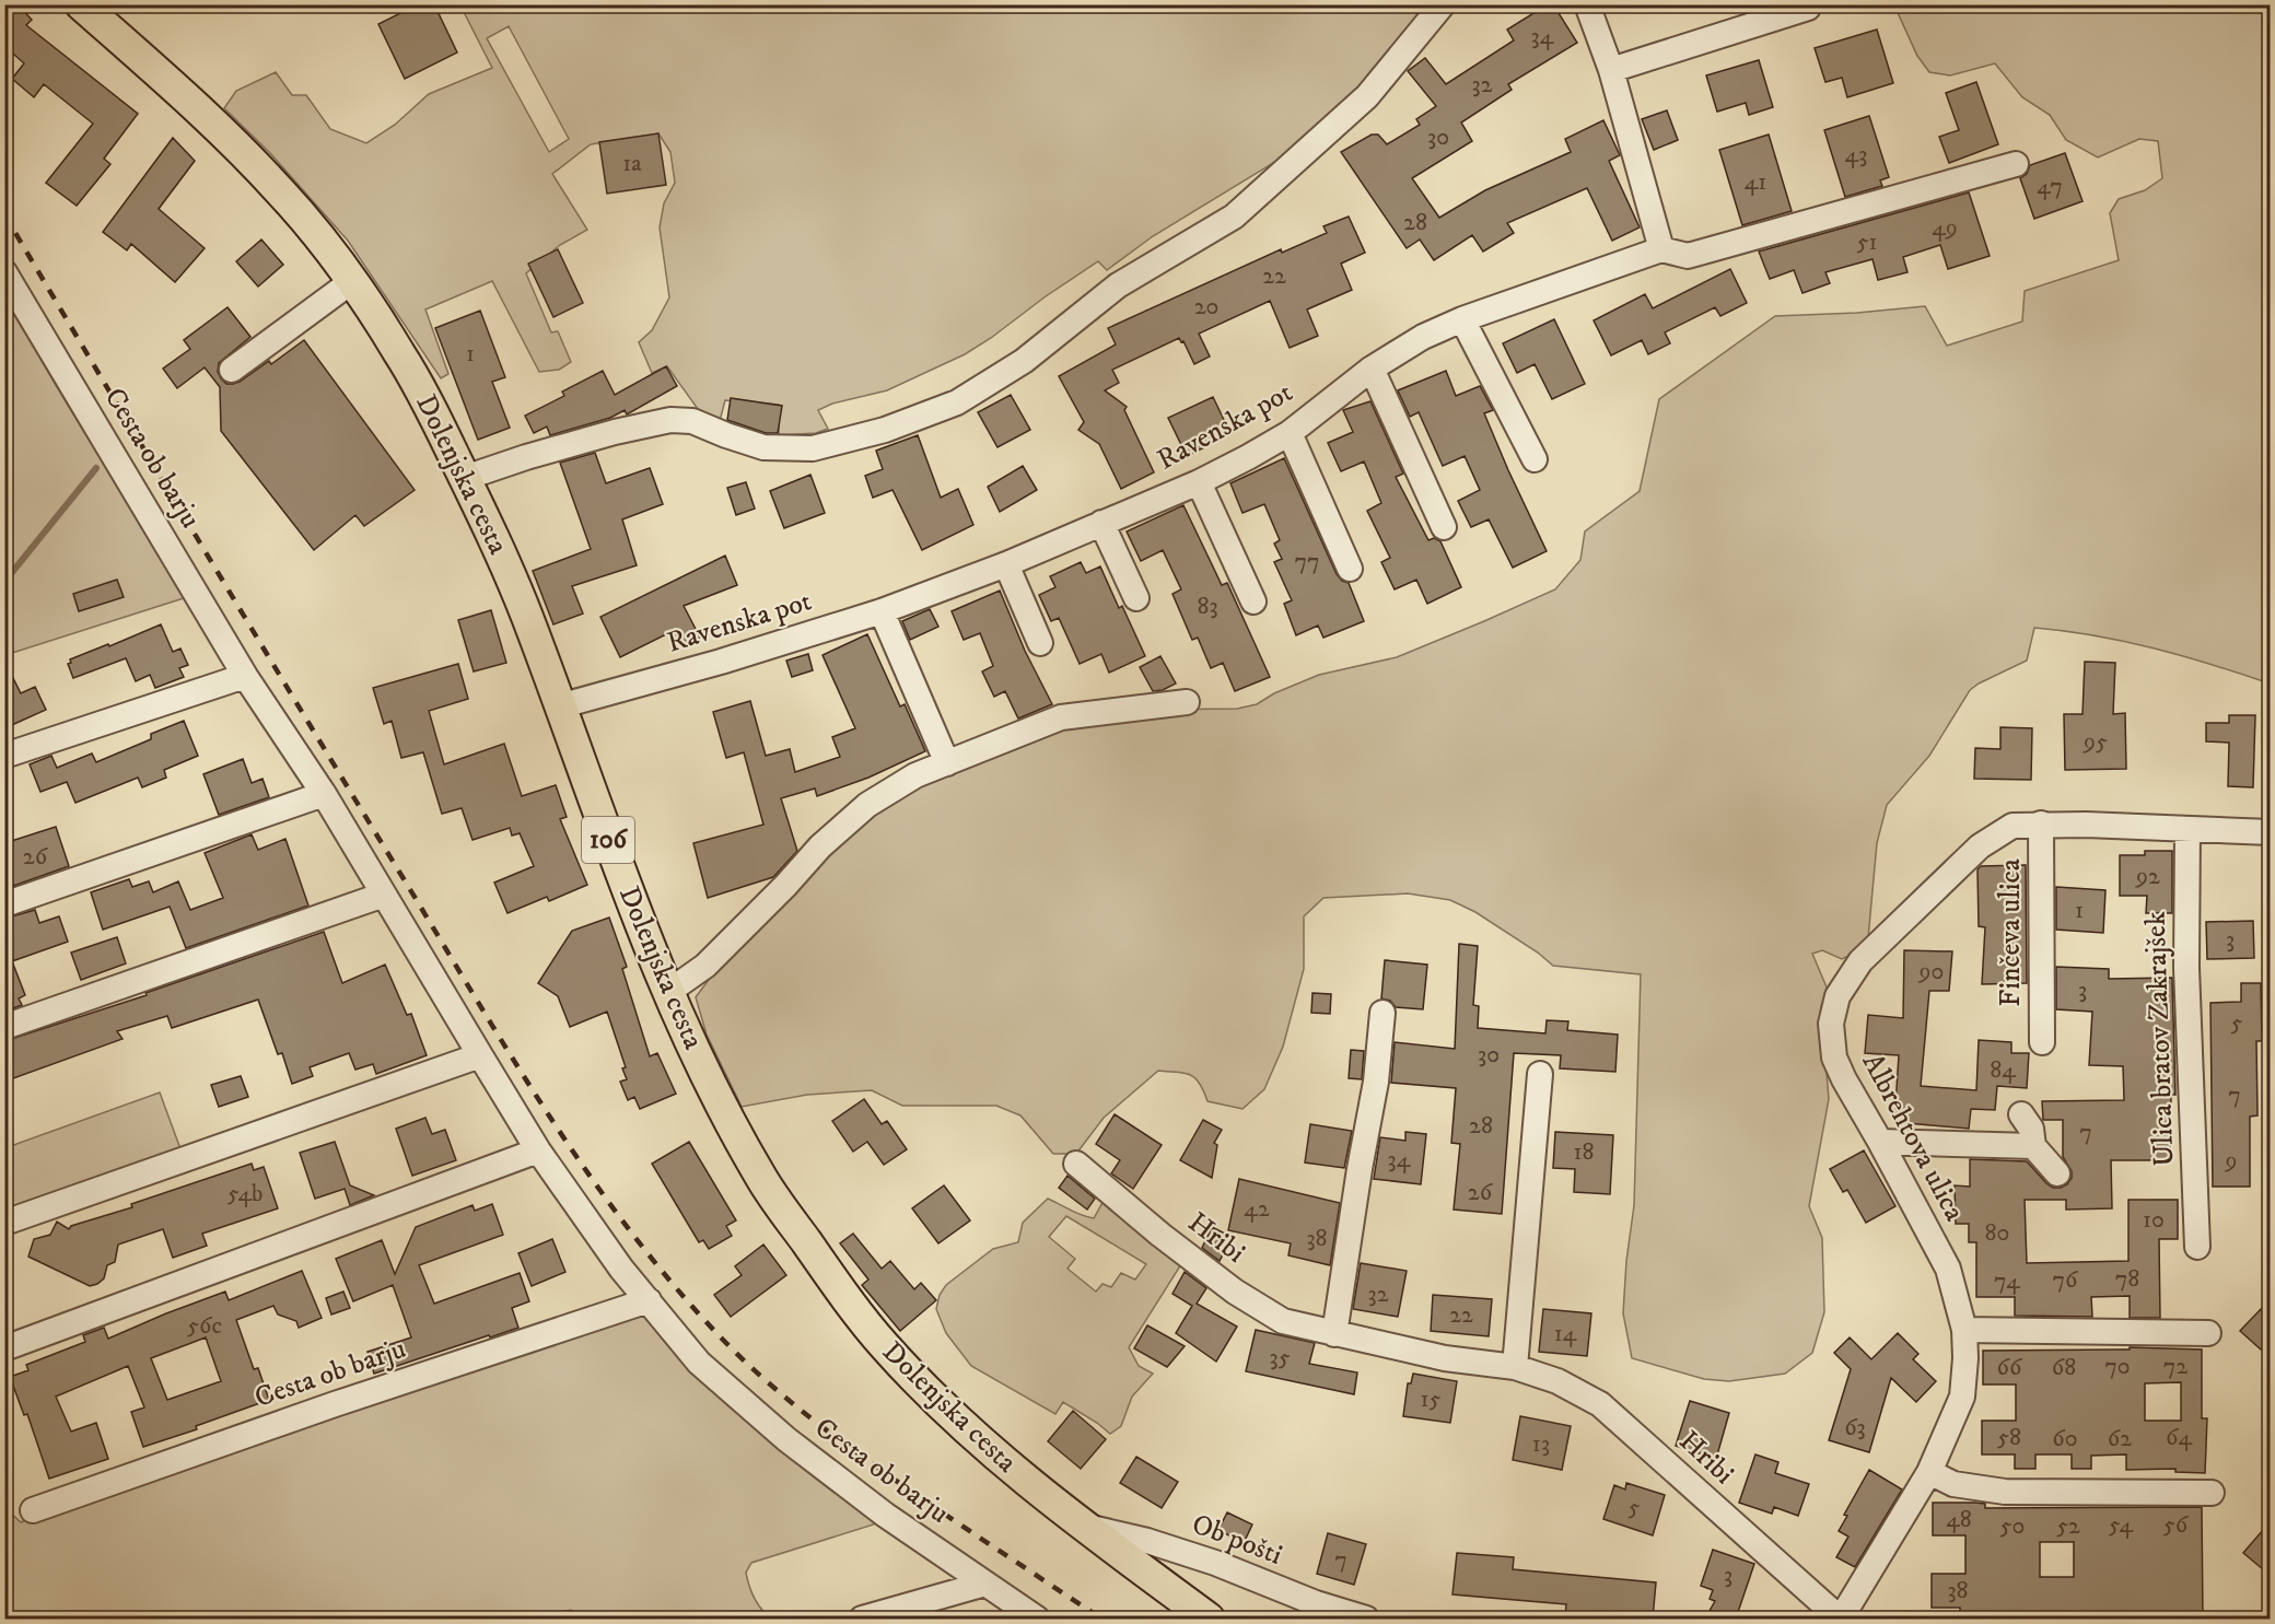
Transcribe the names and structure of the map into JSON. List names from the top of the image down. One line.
{"streets":{"main road":["Dolenjska cesta","106"],"street":["Ravenska pot","Cesta ob barju","Finčeva ulica","Ulica bratov Zakrajšek","Albrehtova ulica","Hribi","Ob pošti"]},"crossings":[["Ravenska pot","Dolenjska cesta"],["Dolenjska cesta","Ob pošti"],["Finčeva ulica","Albrehtova ulica"],["Ulica bratov Zakrajšek","Albrehtova ulica"],["Albrehtova ulica","Hribi"]],"house_numbers":["34","32","30","43","1a","41","47","28","49","51","22","20","1","77","83","95","26","92","1","3","90","3","5","30","84","7","28","7","18","34","9","26","54b","42","10","80","38","78","76","74","32","22","56c","14","35","70","72","66","68","15","63","58","64","60","62","13","5","48","54","56","50","52","7","3","38"]}
